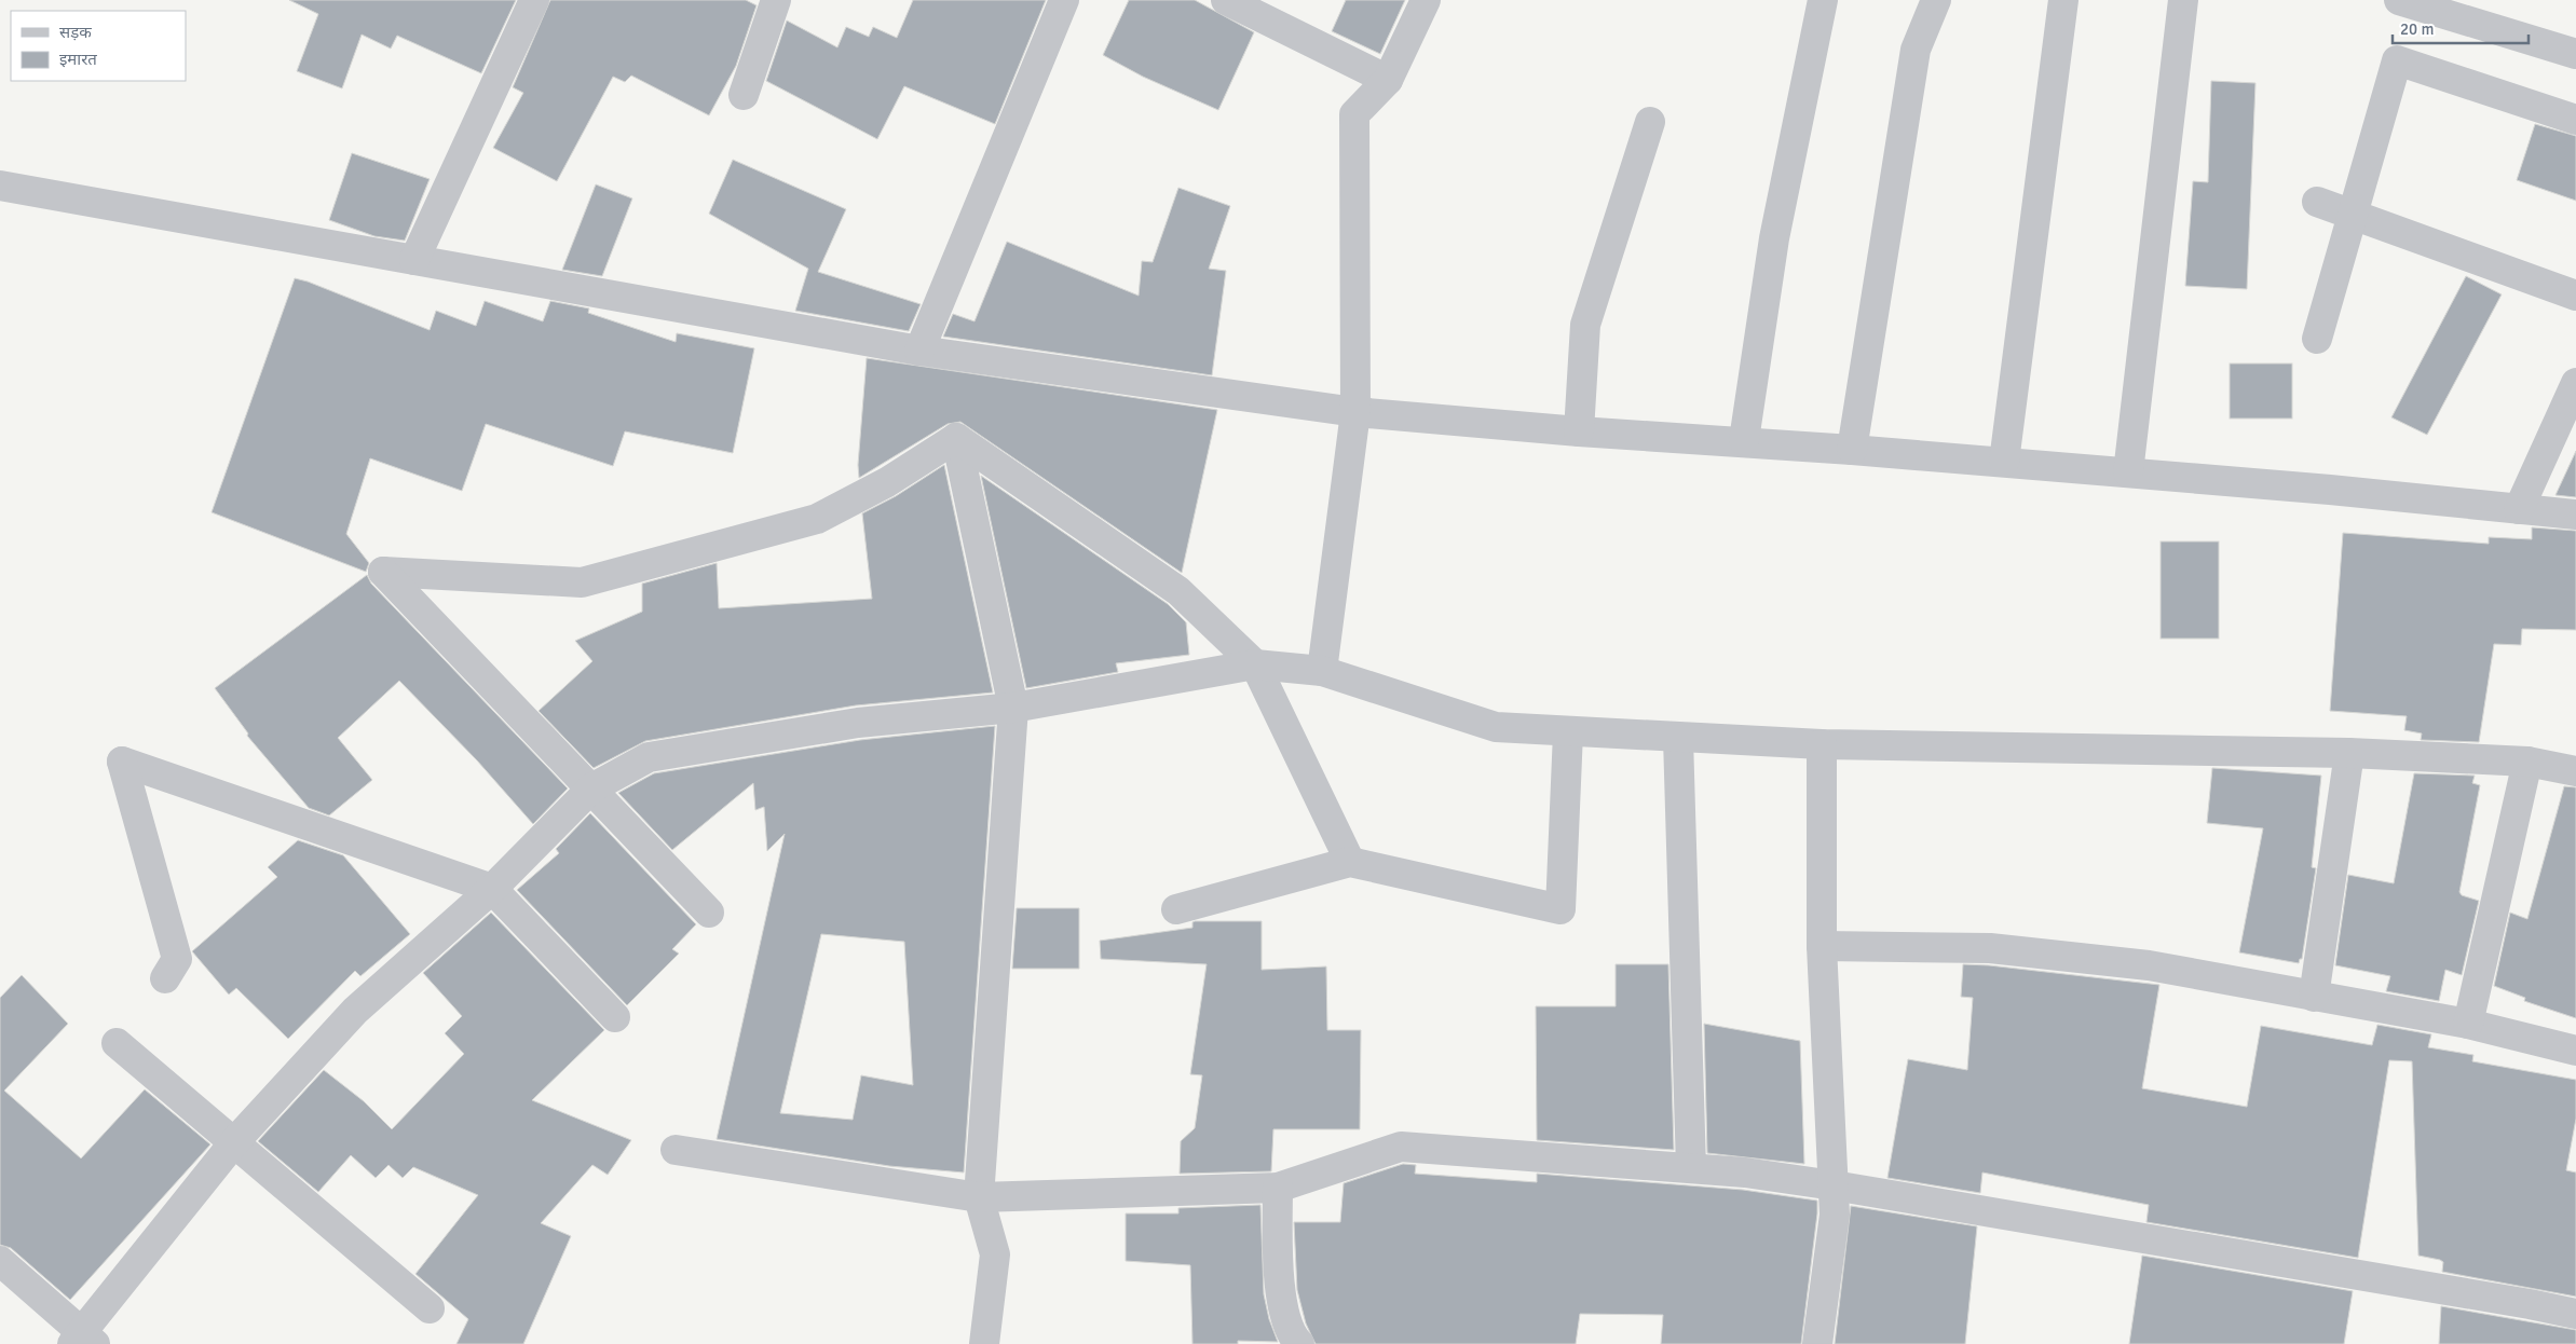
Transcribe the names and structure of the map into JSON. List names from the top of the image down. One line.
{"legend":["सड़क","इमारत"],"scale_bar":"20 m"}
